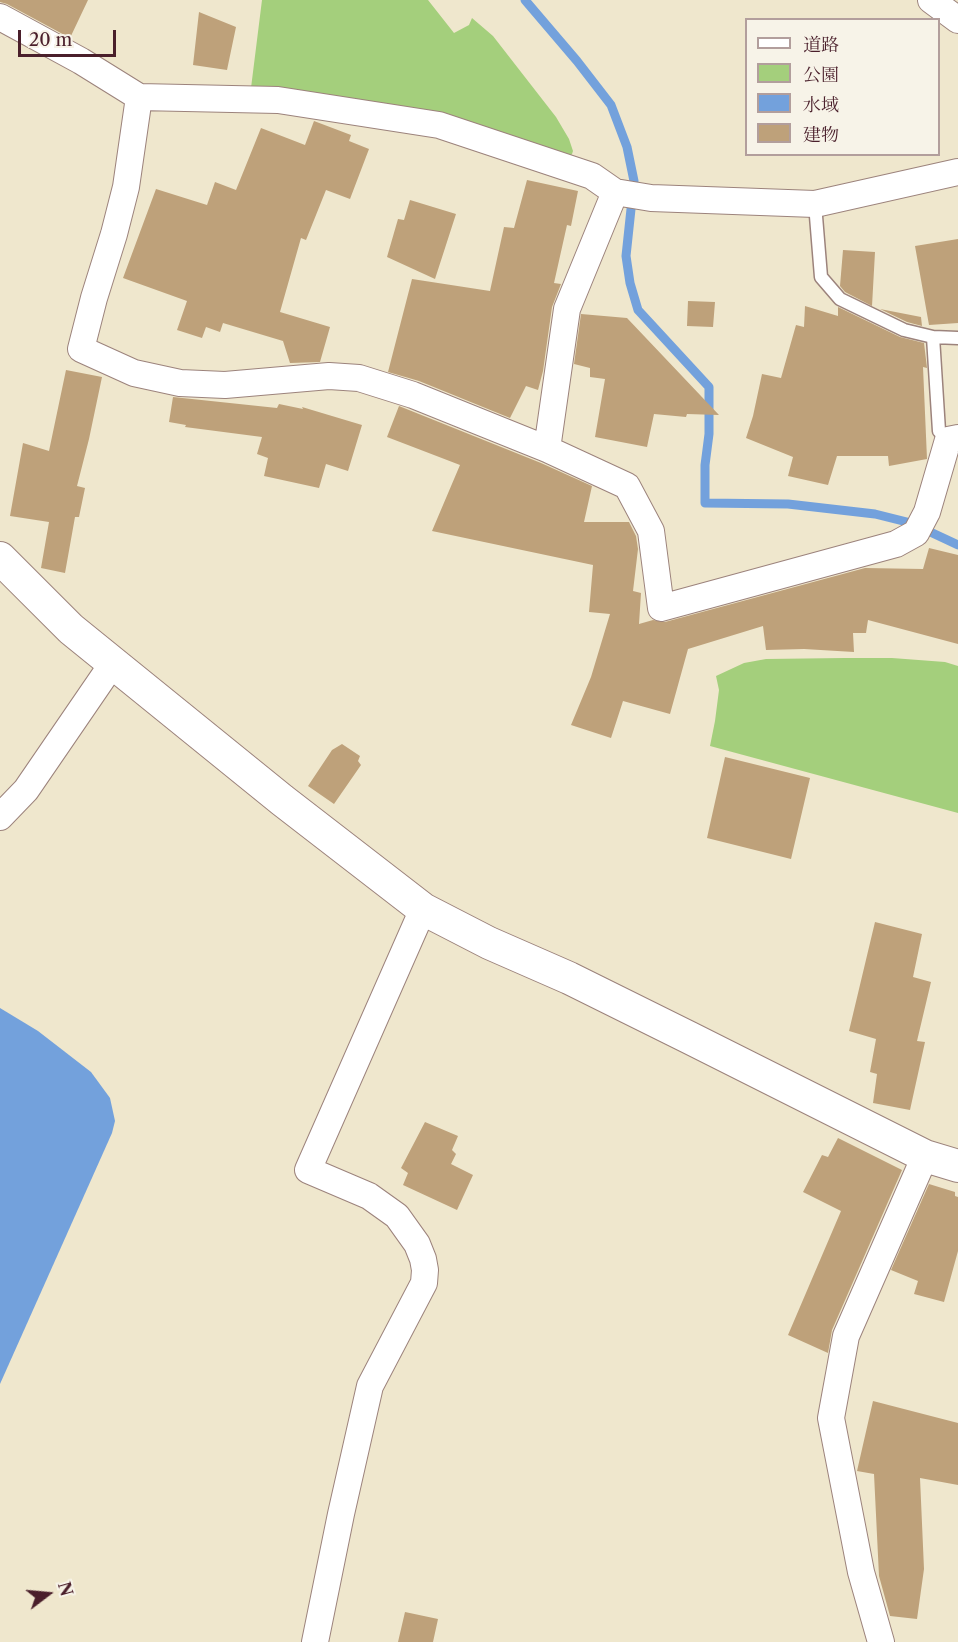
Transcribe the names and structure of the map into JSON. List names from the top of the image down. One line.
{"legend":["道路","公園","水域","建物"],"scale_bar":"20 m","north":"right"}
